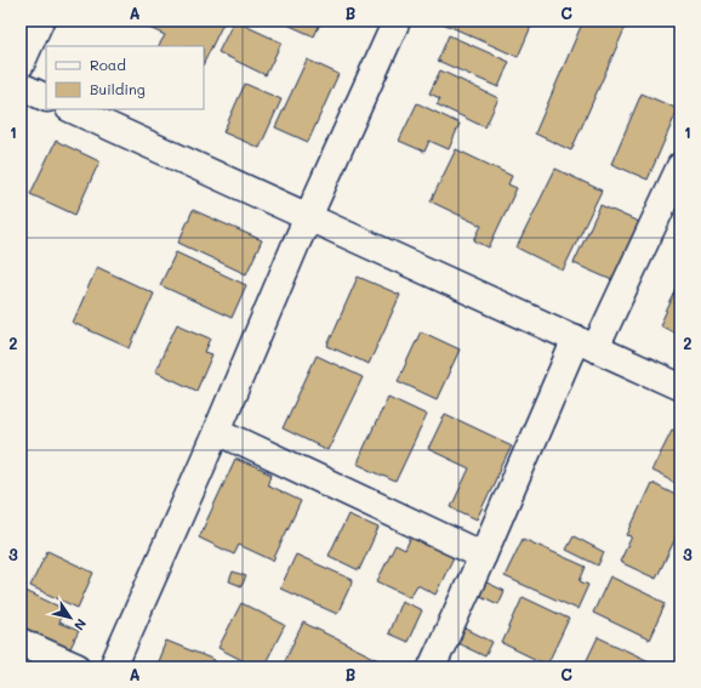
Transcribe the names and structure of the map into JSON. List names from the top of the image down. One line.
{"legend":["Road","Building"],"north":"bottom right","grid":{"columns":["A","B","C"],"rows":["1","2","3"]}}
